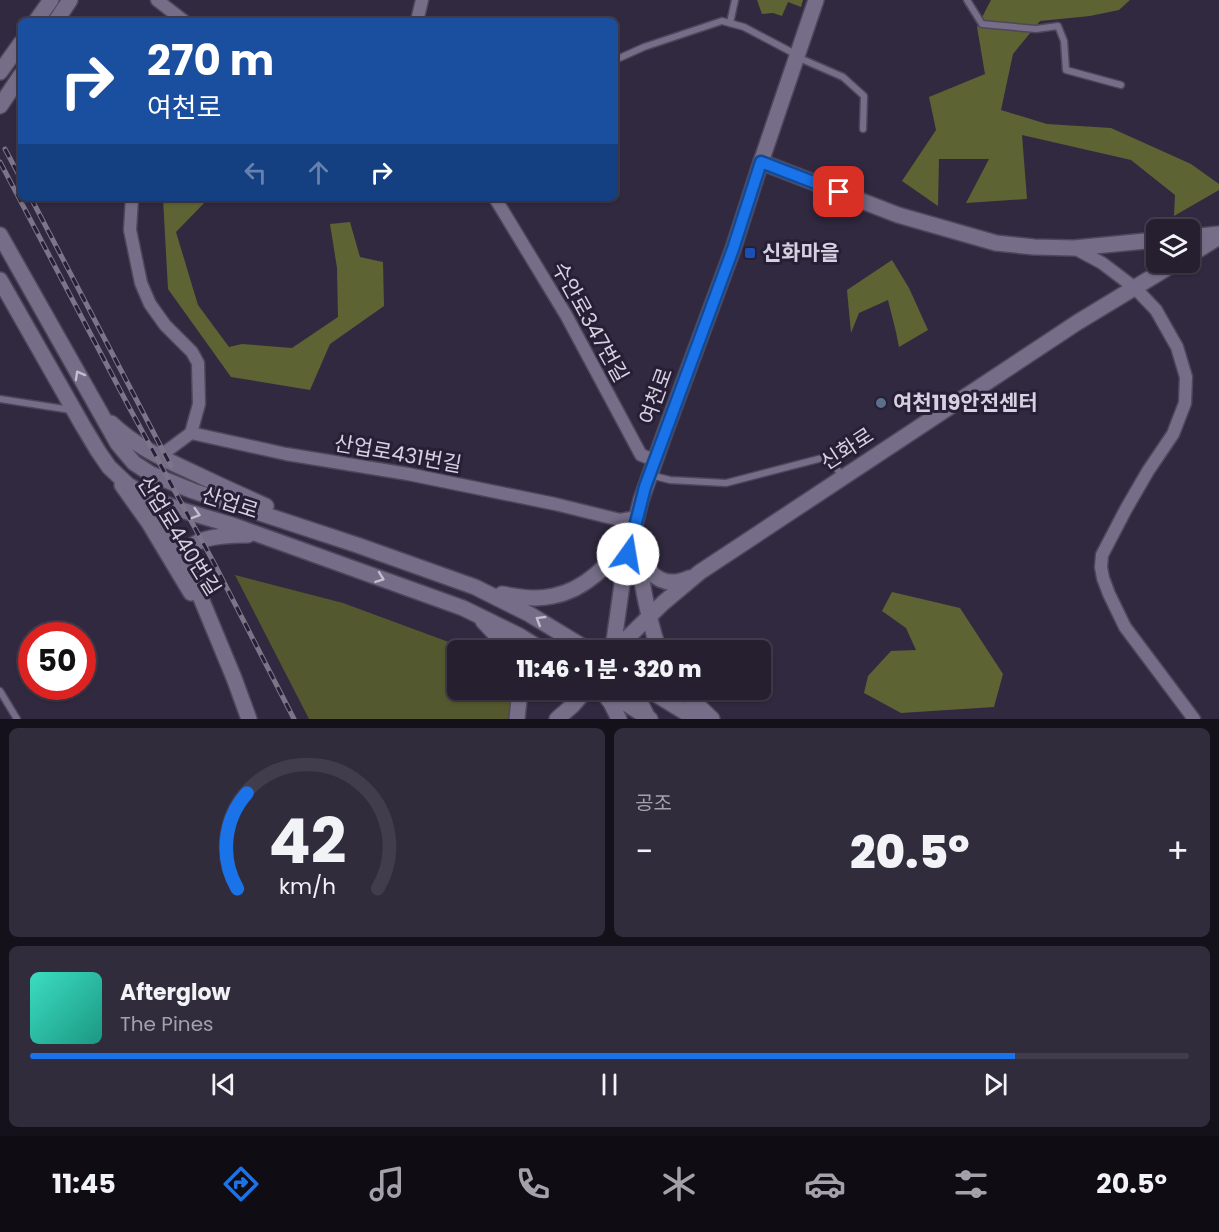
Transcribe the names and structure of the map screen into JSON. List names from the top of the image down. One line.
{"streets":{"main road":["여천로","신화로","산업로","산업로440번길"],"street":["수안로347번길","산업로431번길"]},"crossings":[["수안로347번길","여천로"],["여천로","산업로431번길"],["산업로","산업로440번길"]],"places":{"transit":["신화마을"],"other":["여천119안전센터"]},"page":{"turn":["270 m","여천로"],"limit":"50","trip":"11:46 · 1 분 · 320 m","tile":"공조","heat":["−","20.5°","+"],"song":["Afterglow","The Pines"],"tabs":["11:45","20.5°"],"gauge":["42","km/h"]}}
